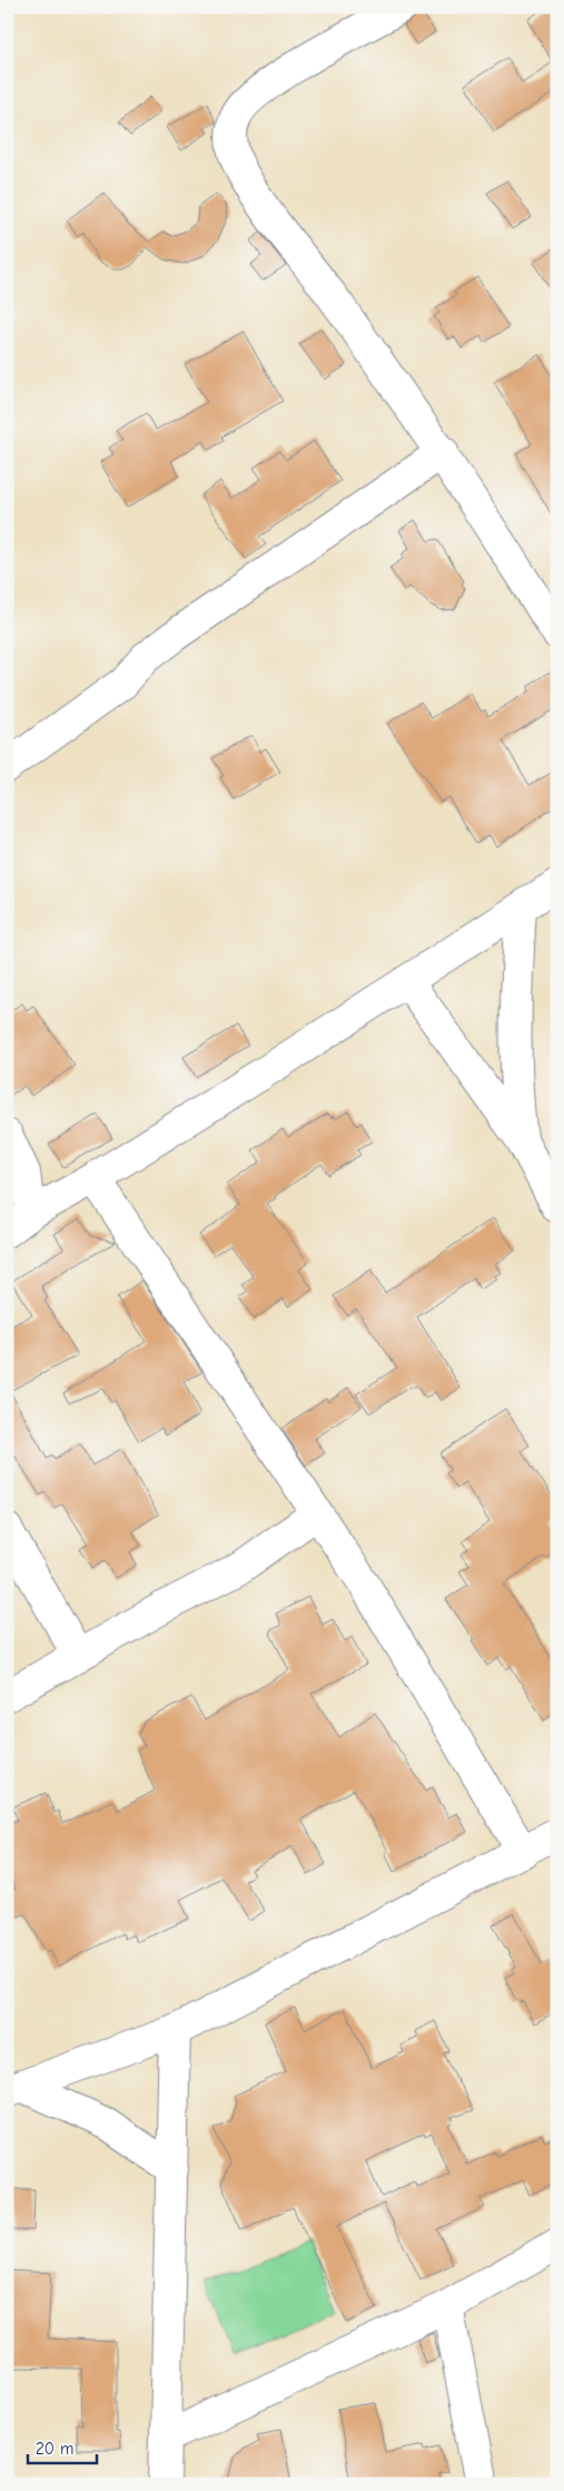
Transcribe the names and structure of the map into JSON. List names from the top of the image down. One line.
{"scale_bar":"20 m"}
